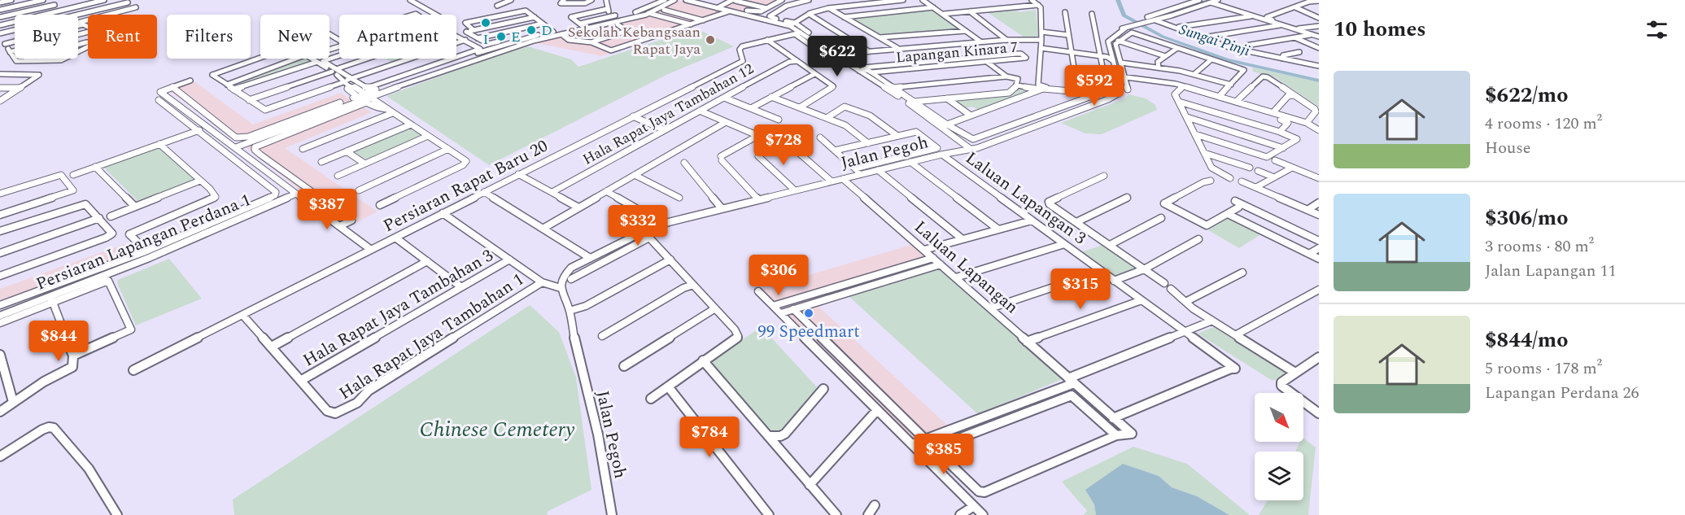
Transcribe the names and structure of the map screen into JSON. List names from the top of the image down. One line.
{"streets":{"street":["Lapangan Kinara 7","Hala Rapat Jaya Tambahan 12","Jalan Pegoh","Persiaran Rapat Baru 20","Laluan Lapangan 3","Persiaran Lapangan Perdana 1","Laluan Lapangan","Hala Rapat Jaya Tambahan 3","Hala Rapat Jaya Tambahan 1"]},"crossings":[["Jalan Pegoh","Laluan Lapangan 3"],["Jalan Pegoh","Laluan Lapangan"],["Laluan Lapangan 3","Laluan Lapangan"],["Hala Rapat Jaya Tambahan 3","Hala Rapat Jaya Tambahan 1"]],"water":["Sungai Pinji"],"parks":["Chinese Cemetery"],"places":["I","D","E","Sekolah Kebangsaan Rapat Jaya","99 Speedmart"],"north":"bottom right","page":{"heading":"10 homes","chip":["Buy","Rent","Filters","New","Apartment"],"price":["$622","$592","$728","$387","$332","$306","$315","$844","$784","$385"],"list":[{"name":"$622/mo","note":"4 rooms · 120 m² · House"},{"name":"$306/mo","note":"3 rooms · 80 m² · Jalan Lapangan 11"},{"name":"$844/mo","note":"5 rooms · 178 m² · Lapangan Perdana 26"}]}}
